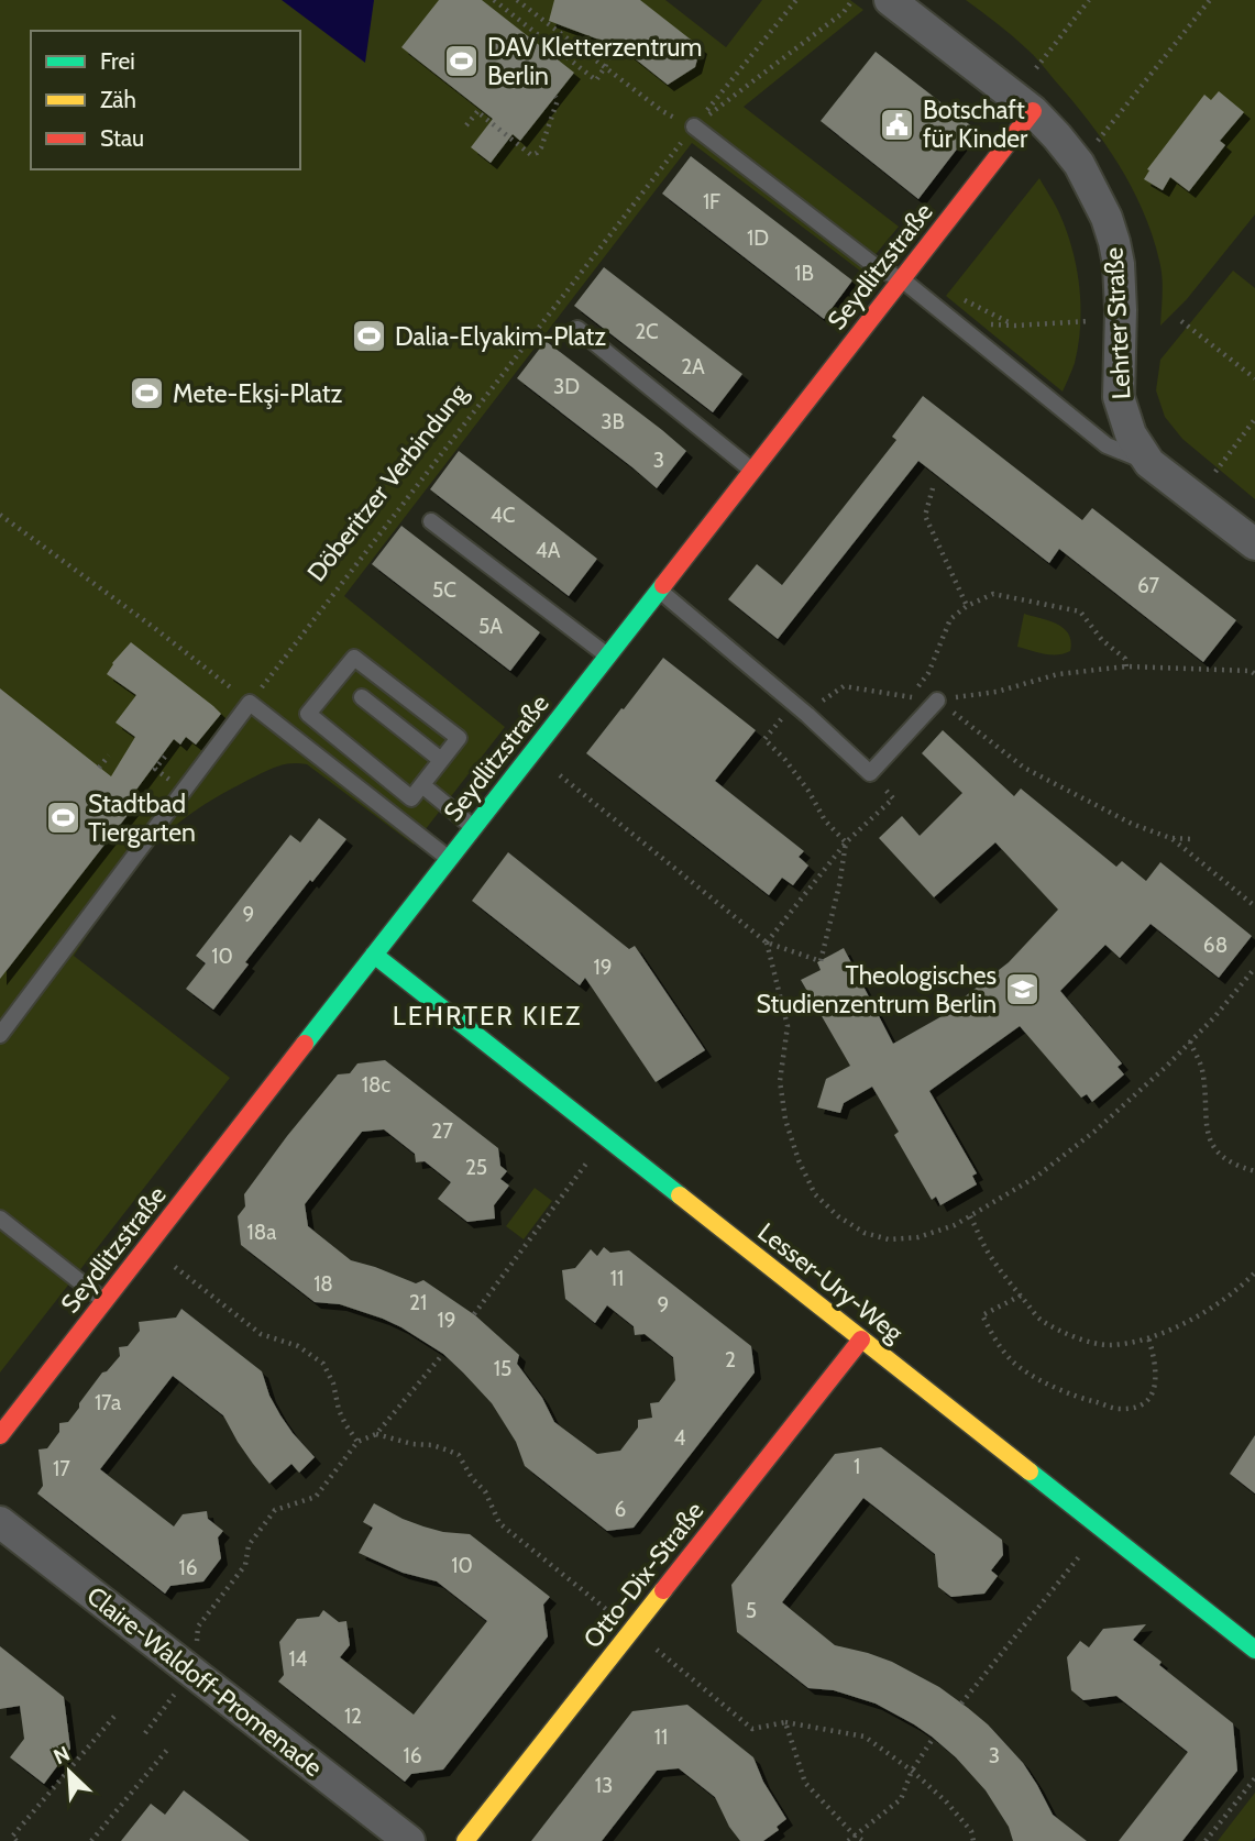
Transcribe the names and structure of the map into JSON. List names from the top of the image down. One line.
{"streets":{"street":["Seydlitzstraße","Lehrter Straße","Lesser-Ury-Weg","Otto-Dix-Straße","Claire-Waldoff-Promenade"],"path":["Döberitzer Verbindung"]},"crossings":[["Seydlitzstraße","Lehrter Straße"],["Seydlitzstraße","Lesser-Ury-Weg"],["Lesser-Ury-Weg","Otto-Dix-Straße"]],"districts":["LEHRTER KIEZ"],"places":{"sports":["DAV Kletterzentrum Berlin","Dalia-Elyakim-Platz","Mete-Ekşi-Platz","Stadtbad Tiergarten"],"public building":["Botschaft für Kinder"],"school or university":["Theologisches Studienzentrum Berlin"]},"house_numbers":["1F","1D","1B","2C","2A","3D","3B","3","4C","4A","67","5C","5A","9","68","10","19","18c","27","25","18a","11","18","21","9","19","2","15","17a","4","1","17","6","10","16","5","14","12","11","16","3","13"],"legend":["Frei","Zäh","Stau"],"north":"top left"}
